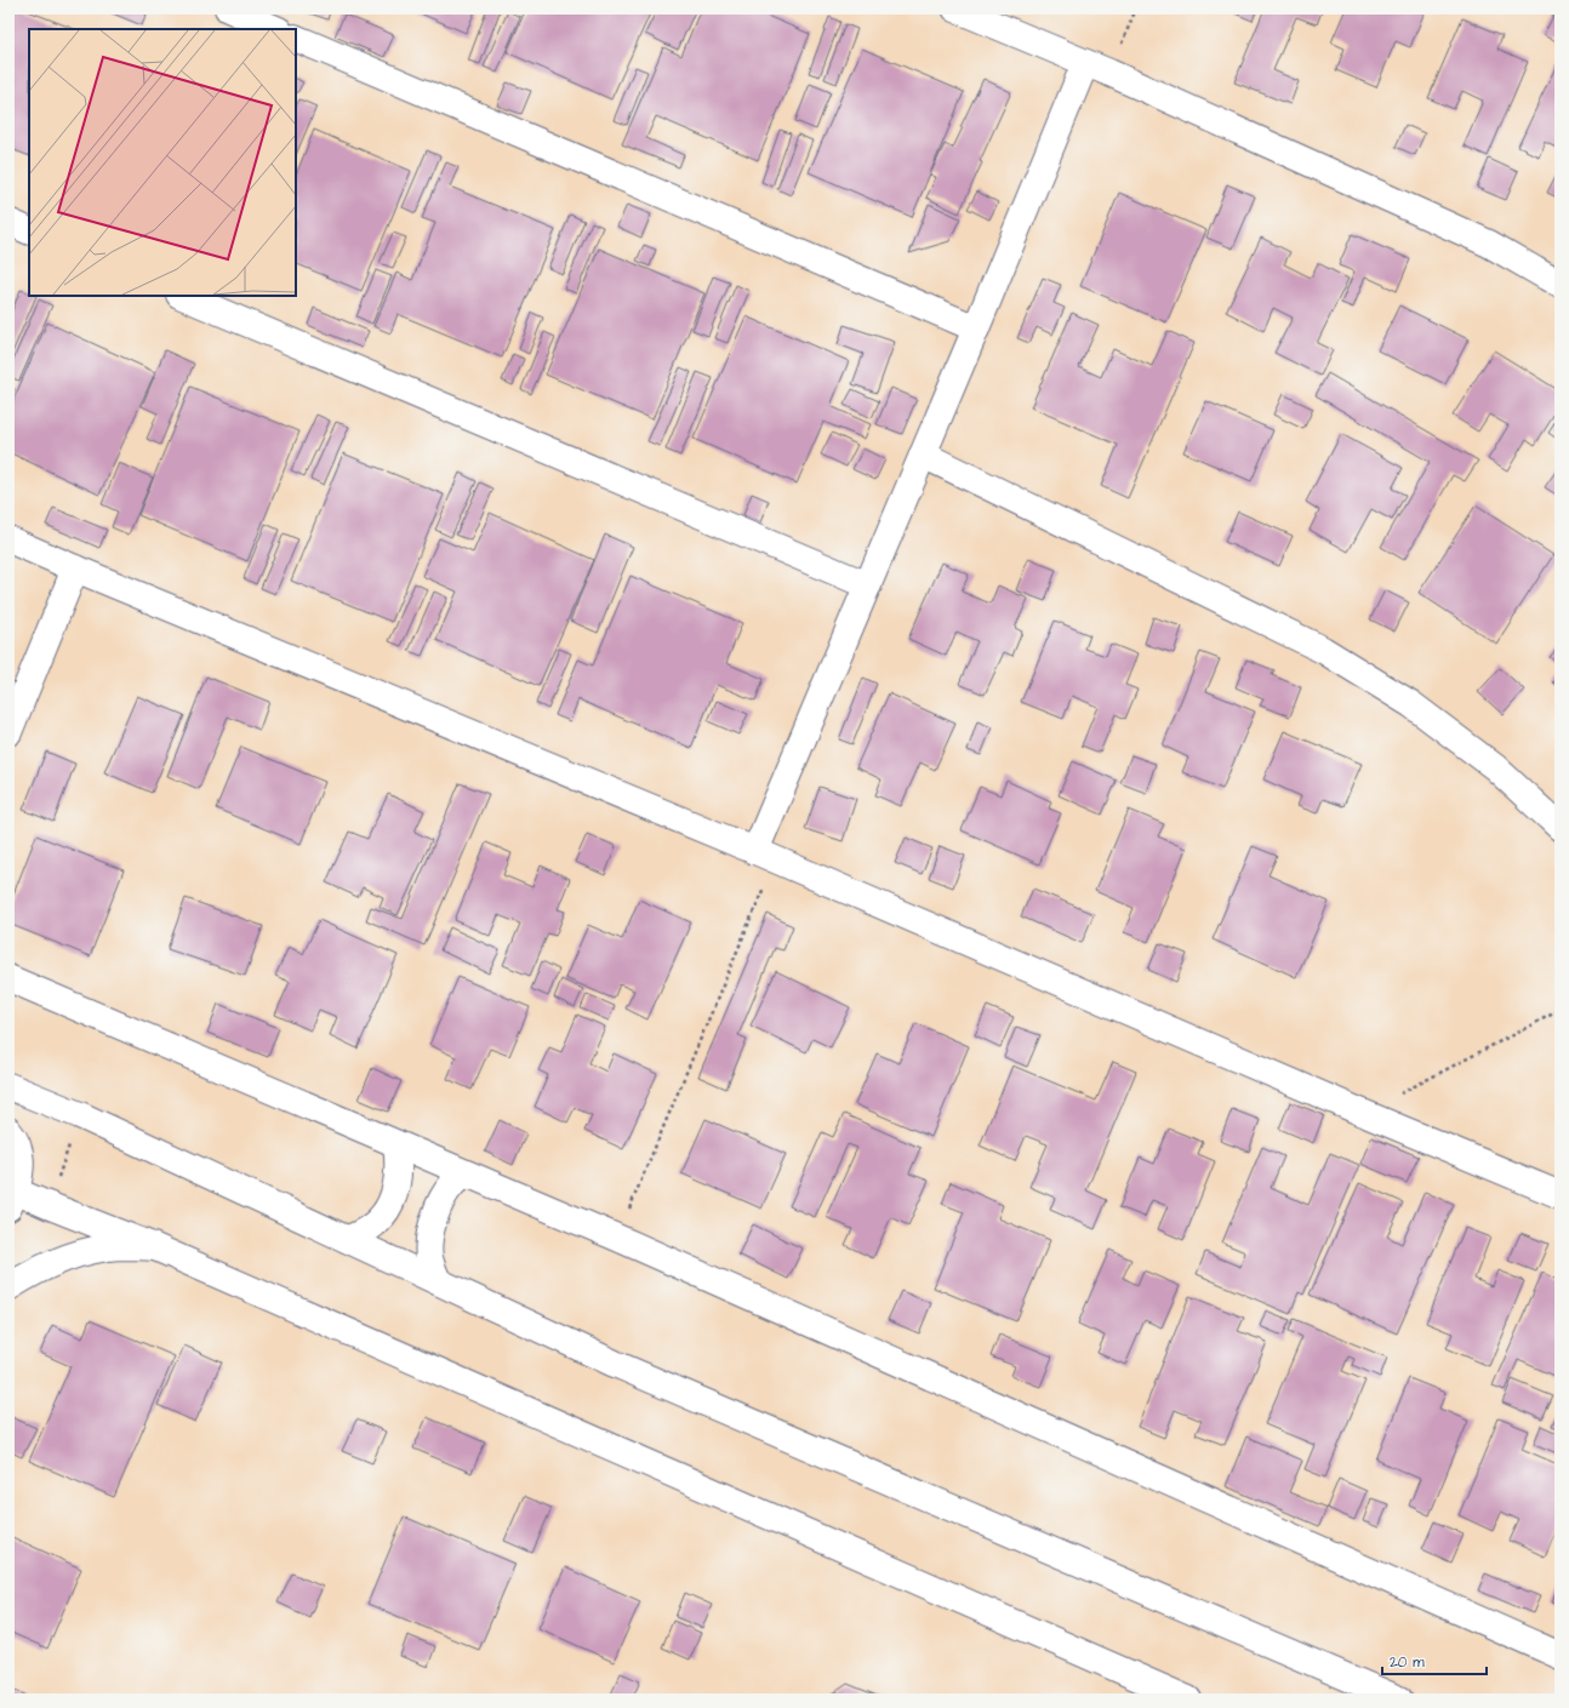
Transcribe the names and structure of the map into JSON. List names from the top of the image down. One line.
{"scale_bar":"20 m"}
